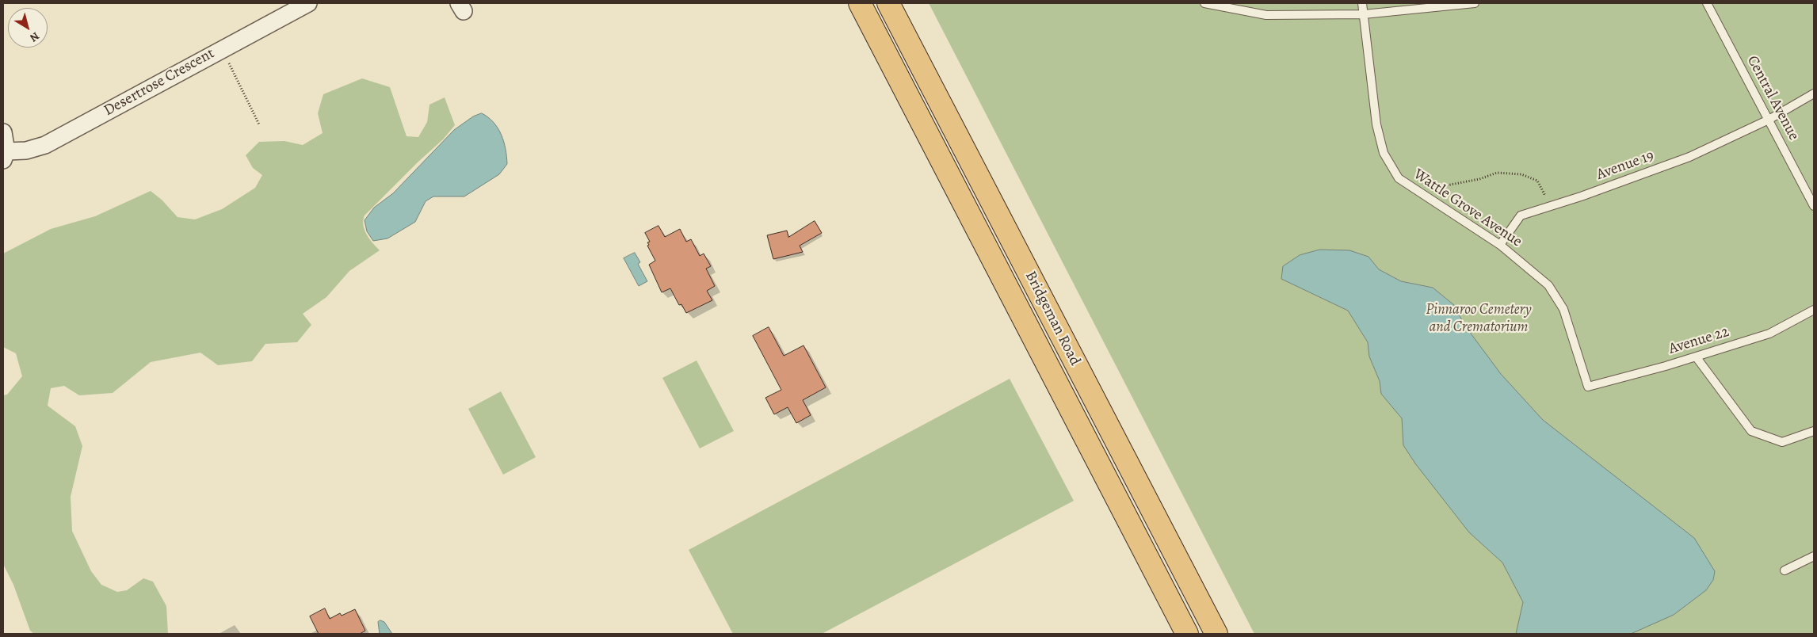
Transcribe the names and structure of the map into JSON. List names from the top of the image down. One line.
{"streets":{"main road":["Bridgeman Road"],"street":["Desertrose Crescent"],"lane":["Central Avenue","Avenue 19","Wattle Grove Avenue","Avenue 22"]},"crossings":[["Central Avenue","Avenue 19"],["Avenue 19","Wattle Grove Avenue"],["Wattle Grove Avenue","Avenue 22"]],"parks":["Pinnaroo Cemetery and Crematorium"],"north":"bottom right"}
